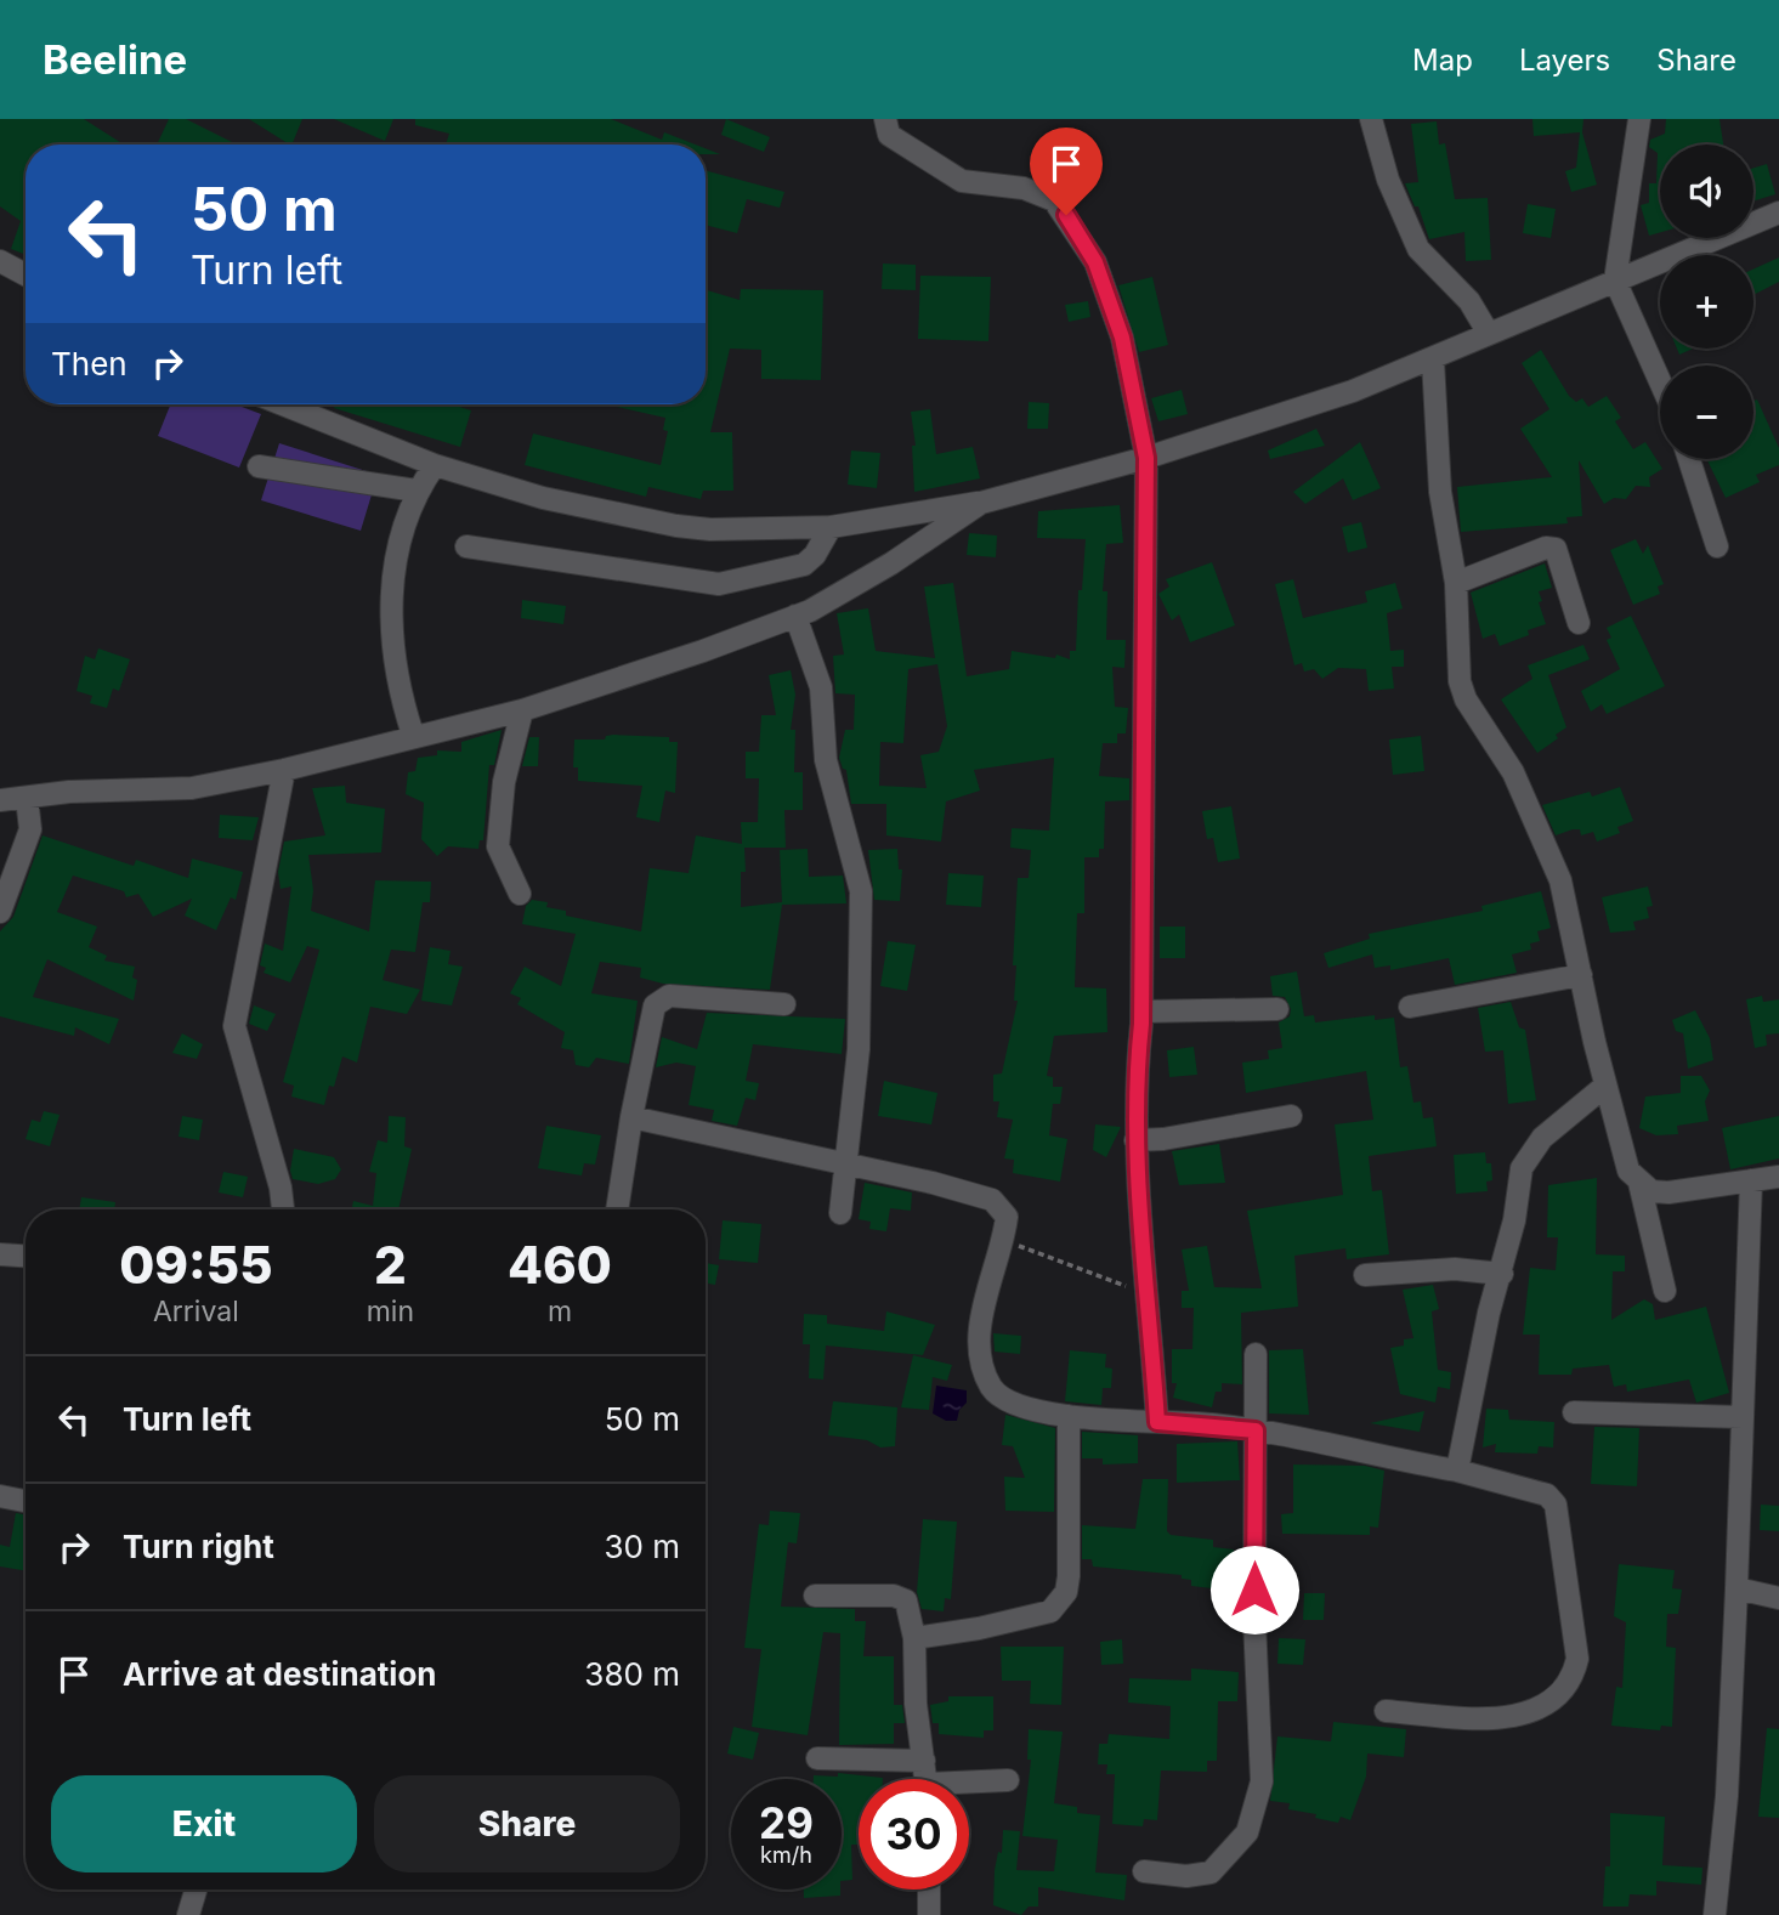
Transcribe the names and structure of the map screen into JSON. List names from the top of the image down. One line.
{"page":{"header":"Beeline","nav":["Map","Layers","Share"],"map_buttons":["+","−"],"turn":["50 m","Turn left"],"then":"Then","eta":["09:55","Arrival","2","min","460","m"],"list":[{"name":"Turn left","value":"50 m"},{"name":"Turn right","value":"30 m"},{"name":"Arrive at destination","value":"380 m"}],"buttons":["Exit","Share"],"speed":"29 km/h","limit":"30"}}
